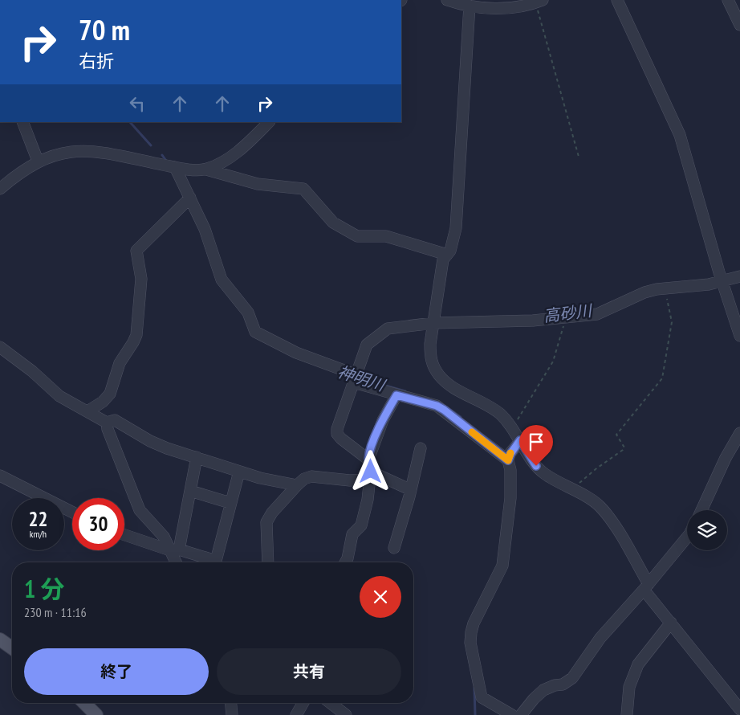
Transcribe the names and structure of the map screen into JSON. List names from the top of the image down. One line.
{"water":["高砂川","神明川"],"page":{"turn":["70 m","右折"],"speed":"22 km/h","limit":"30","heading":["1 分","230 m · 11:16"],"buttons":["終了","共有"]}}
